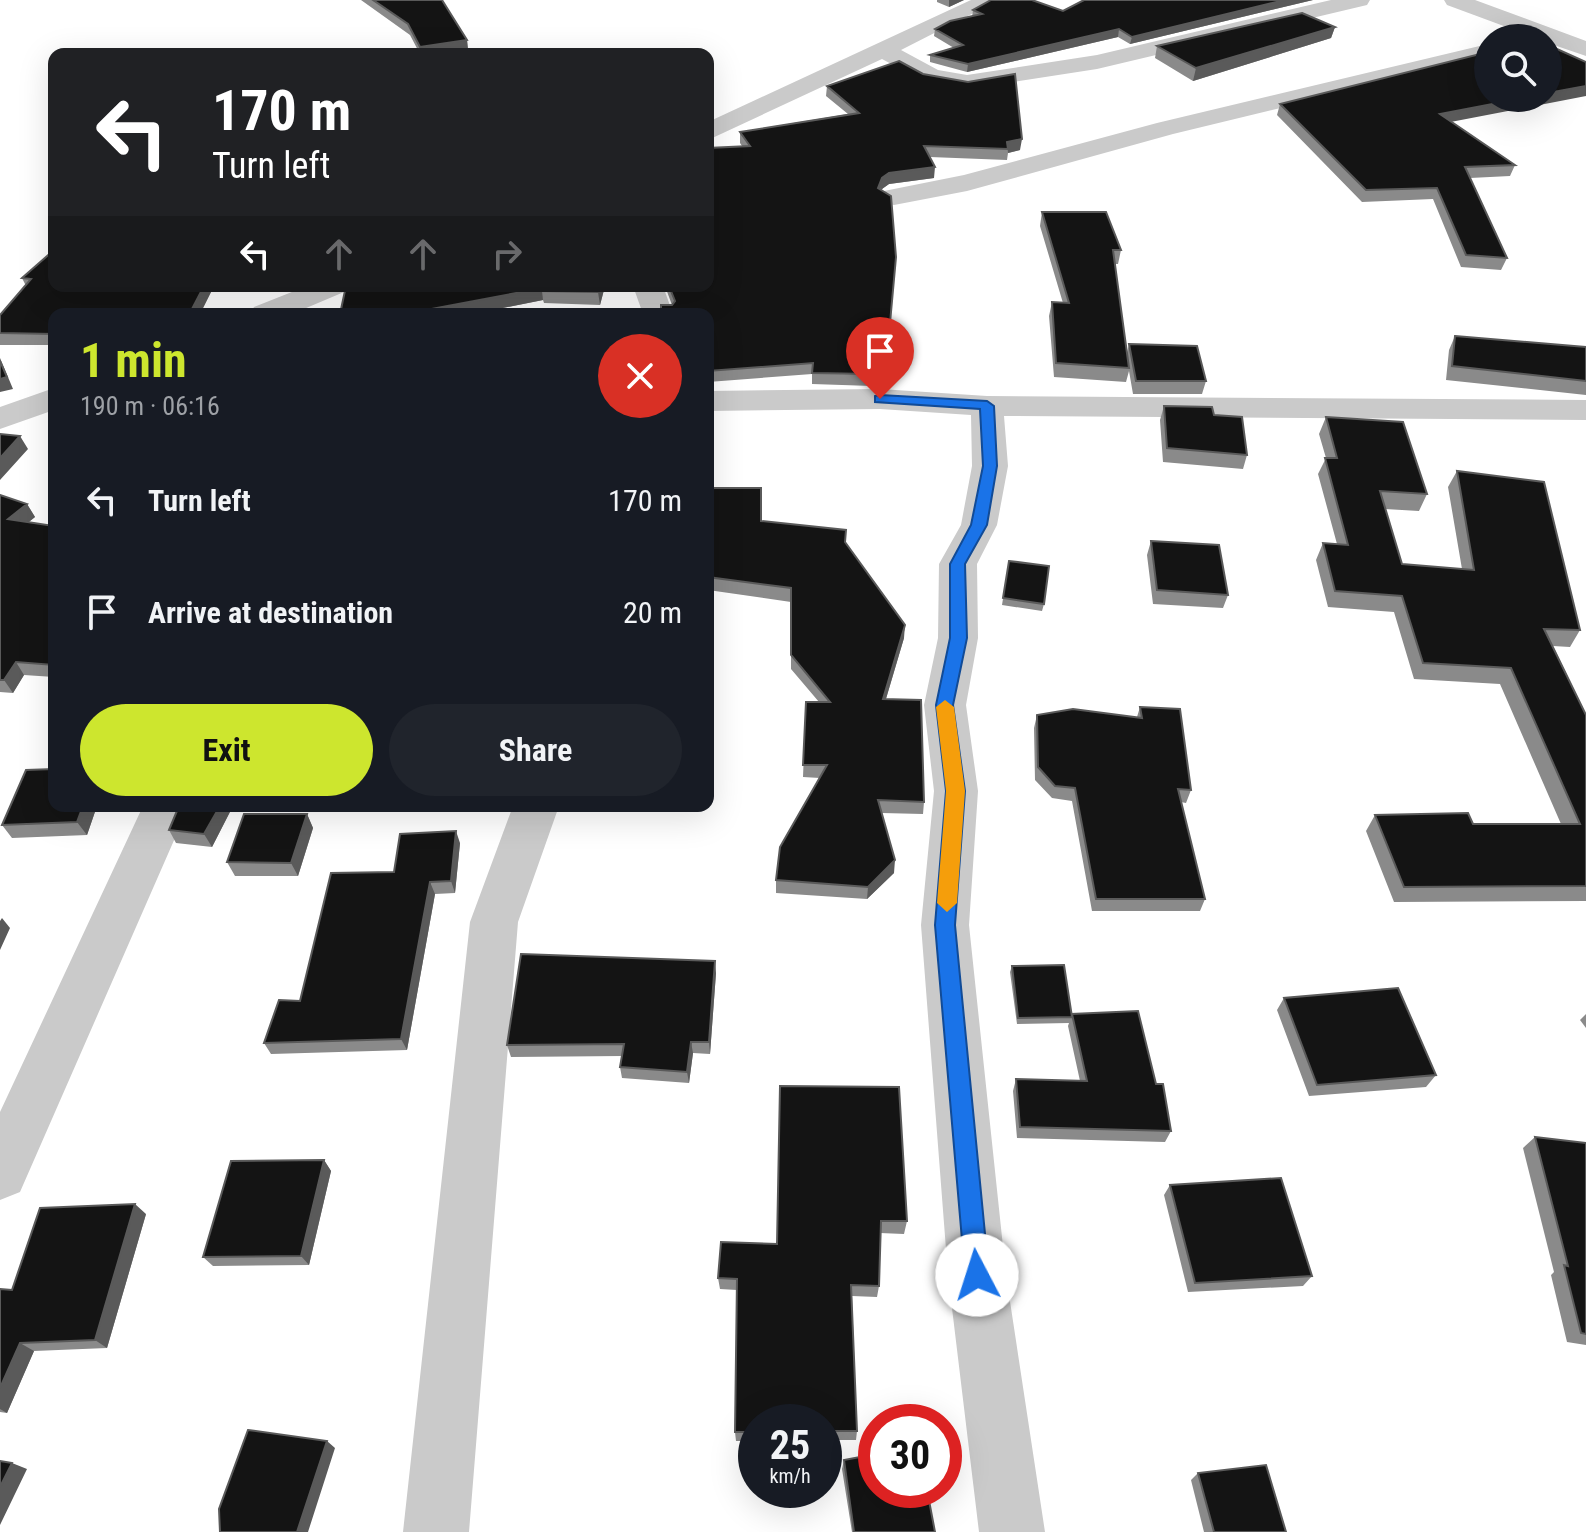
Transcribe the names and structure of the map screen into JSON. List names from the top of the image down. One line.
{"page":{"turn":["170 m","Turn left"],"heading":["1 min","190 m · 06:16"],"list":[{"name":"Turn left","value":"170 m"},{"name":"Arrive at destination","value":"20 m"}],"buttons":["Exit","Share"],"speed":"25 km/h","limit":"30"}}
